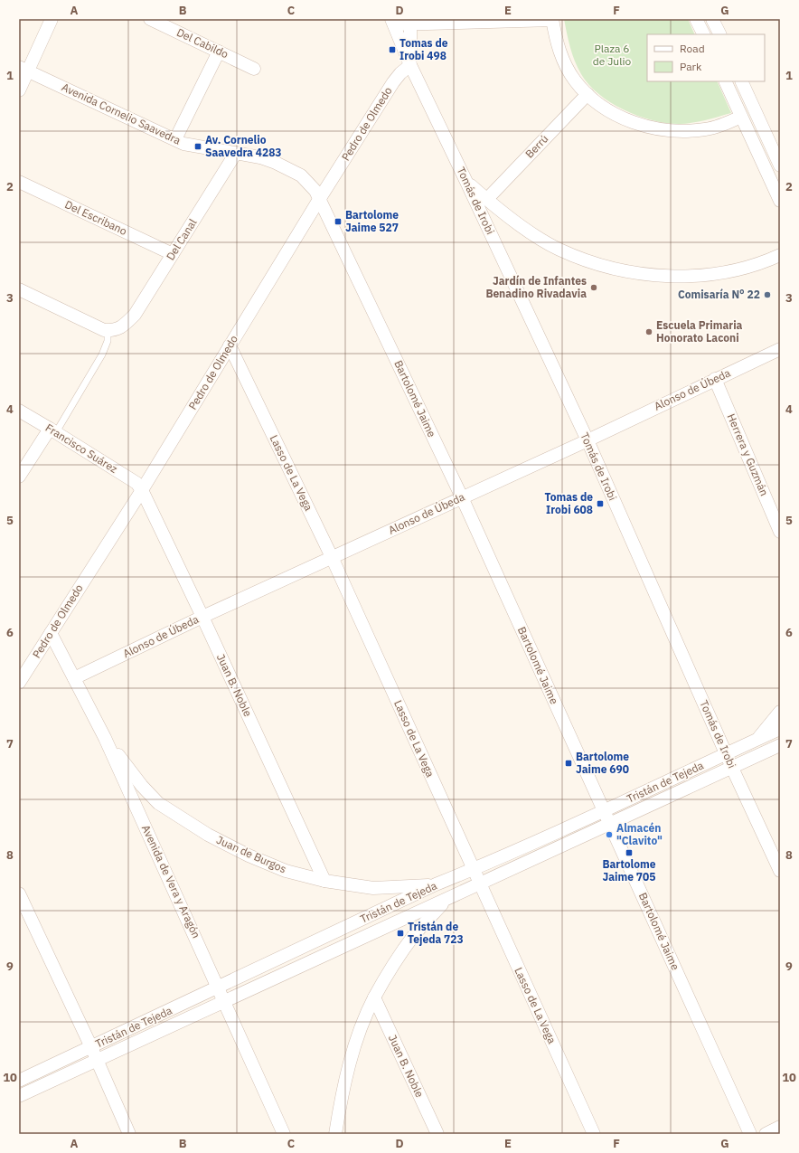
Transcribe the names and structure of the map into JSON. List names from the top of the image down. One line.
{"streets":{"street":["Del Cabildo","Avenida Cornelio Saavedra","Pedro de Olmedo","Berrú","Tomás de Irobi","Del Escribano","Del Canal","Alonso de Úbeda","Bartolomé Jaime","Francisco Suárez","Herrera y Guzmán","Lasso de La Vega","Juan B. Noble","Tristán de Tejeda","Juan de Burgos","Avenida de Vera y Aragón"]},"crossings":[["Avenida Cornelio Saavedra","Pedro de Olmedo"],["Avenida Cornelio Saavedra","Del Canal"],["Avenida Cornelio Saavedra","Bartolomé Jaime"],["Pedro de Olmedo","Tomás de Irobi"],["Pedro de Olmedo","Bartolomé Jaime"],["Pedro de Olmedo","Francisco Suárez"],["Pedro de Olmedo","Lasso de La Vega"],["Pedro de Olmedo","Juan B. Noble"],["Pedro de Olmedo","Avenida de Vera y Aragón"],["Tomás de Irobi","Alonso de Úbeda"],["Tomás de Irobi","Tristán de Tejeda"],["Del Escribano","Del Canal"],["Alonso de Úbeda","Bartolomé Jaime"],["Alonso de Úbeda","Herrera y Guzmán"],["Alonso de Úbeda","Lasso de La Vega"],["Alonso de Úbeda","Juan B. Noble"],["Alonso de Úbeda","Avenida de Vera y Aragón"],["Bartolomé Jaime","Tristán de Tejeda"],["Francisco Suárez","Juan B. Noble"],["Lasso de La Vega","Tristán de Tejeda"],["Juan B. Noble","Juan de Burgos"],["Tristán de Tejeda","Juan de Burgos"],["Tristán de Tejeda","Avenida de Vera y Aragón"],["Juan de Burgos","Avenida de Vera y Aragón"]],"parks":["Plaza 6 de Julio"],"places":{"transit":["Tomas de Irobi 498","Av. Cornelio Saavedra 4283","Bartolome Jaime 527","Tomas de Irobi 608","Bartolome Jaime 690","Bartolome Jaime 705","Tristán de Tejeda 723"],"other":["Jardín de Infantes Benadino Rivadavia","Comisaría N° 22","Escuela Primaria Honorato Laconi","Almacén \"Clavito\""]},"legend":["Road","Park"],"grid":{"columns":["A","B","C","D","E","F","G"],"rows":["1","2","3","4","5","6","7","8","9","10"]}}
